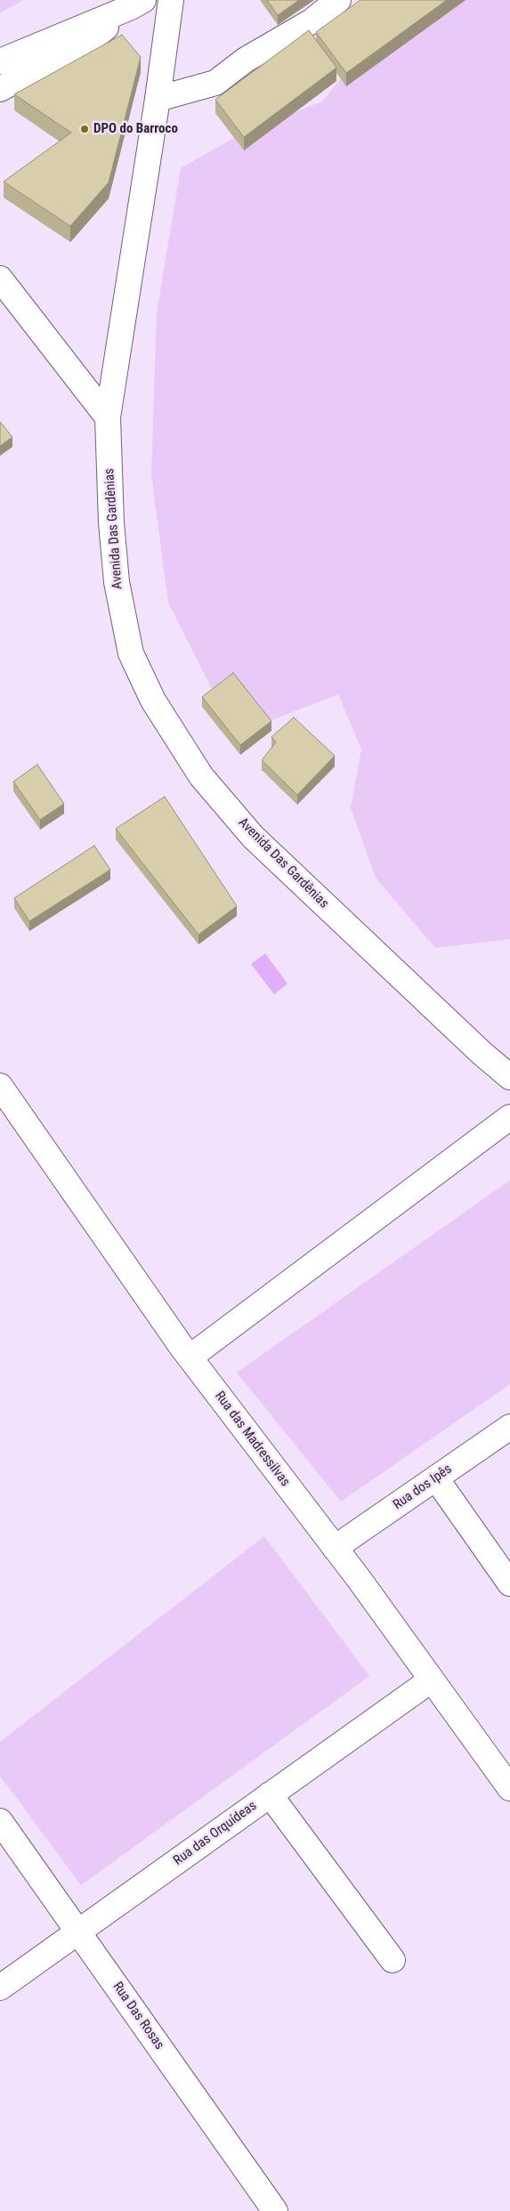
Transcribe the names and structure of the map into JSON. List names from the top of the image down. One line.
{"streets":{"street":["Avenida Das Gardênias","Rua das Madressilvas","Rua dos Ipês","Rua das Orquídeas","Rua Das Rosas"]},"crossings":[["Rua das Madressilvas","Rua dos Ipês"],["Rua das Madressilvas","Rua das Orquídeas"],["Rua das Orquídeas","Rua Das Rosas"]],"places":["DPO do Barroco"]}
